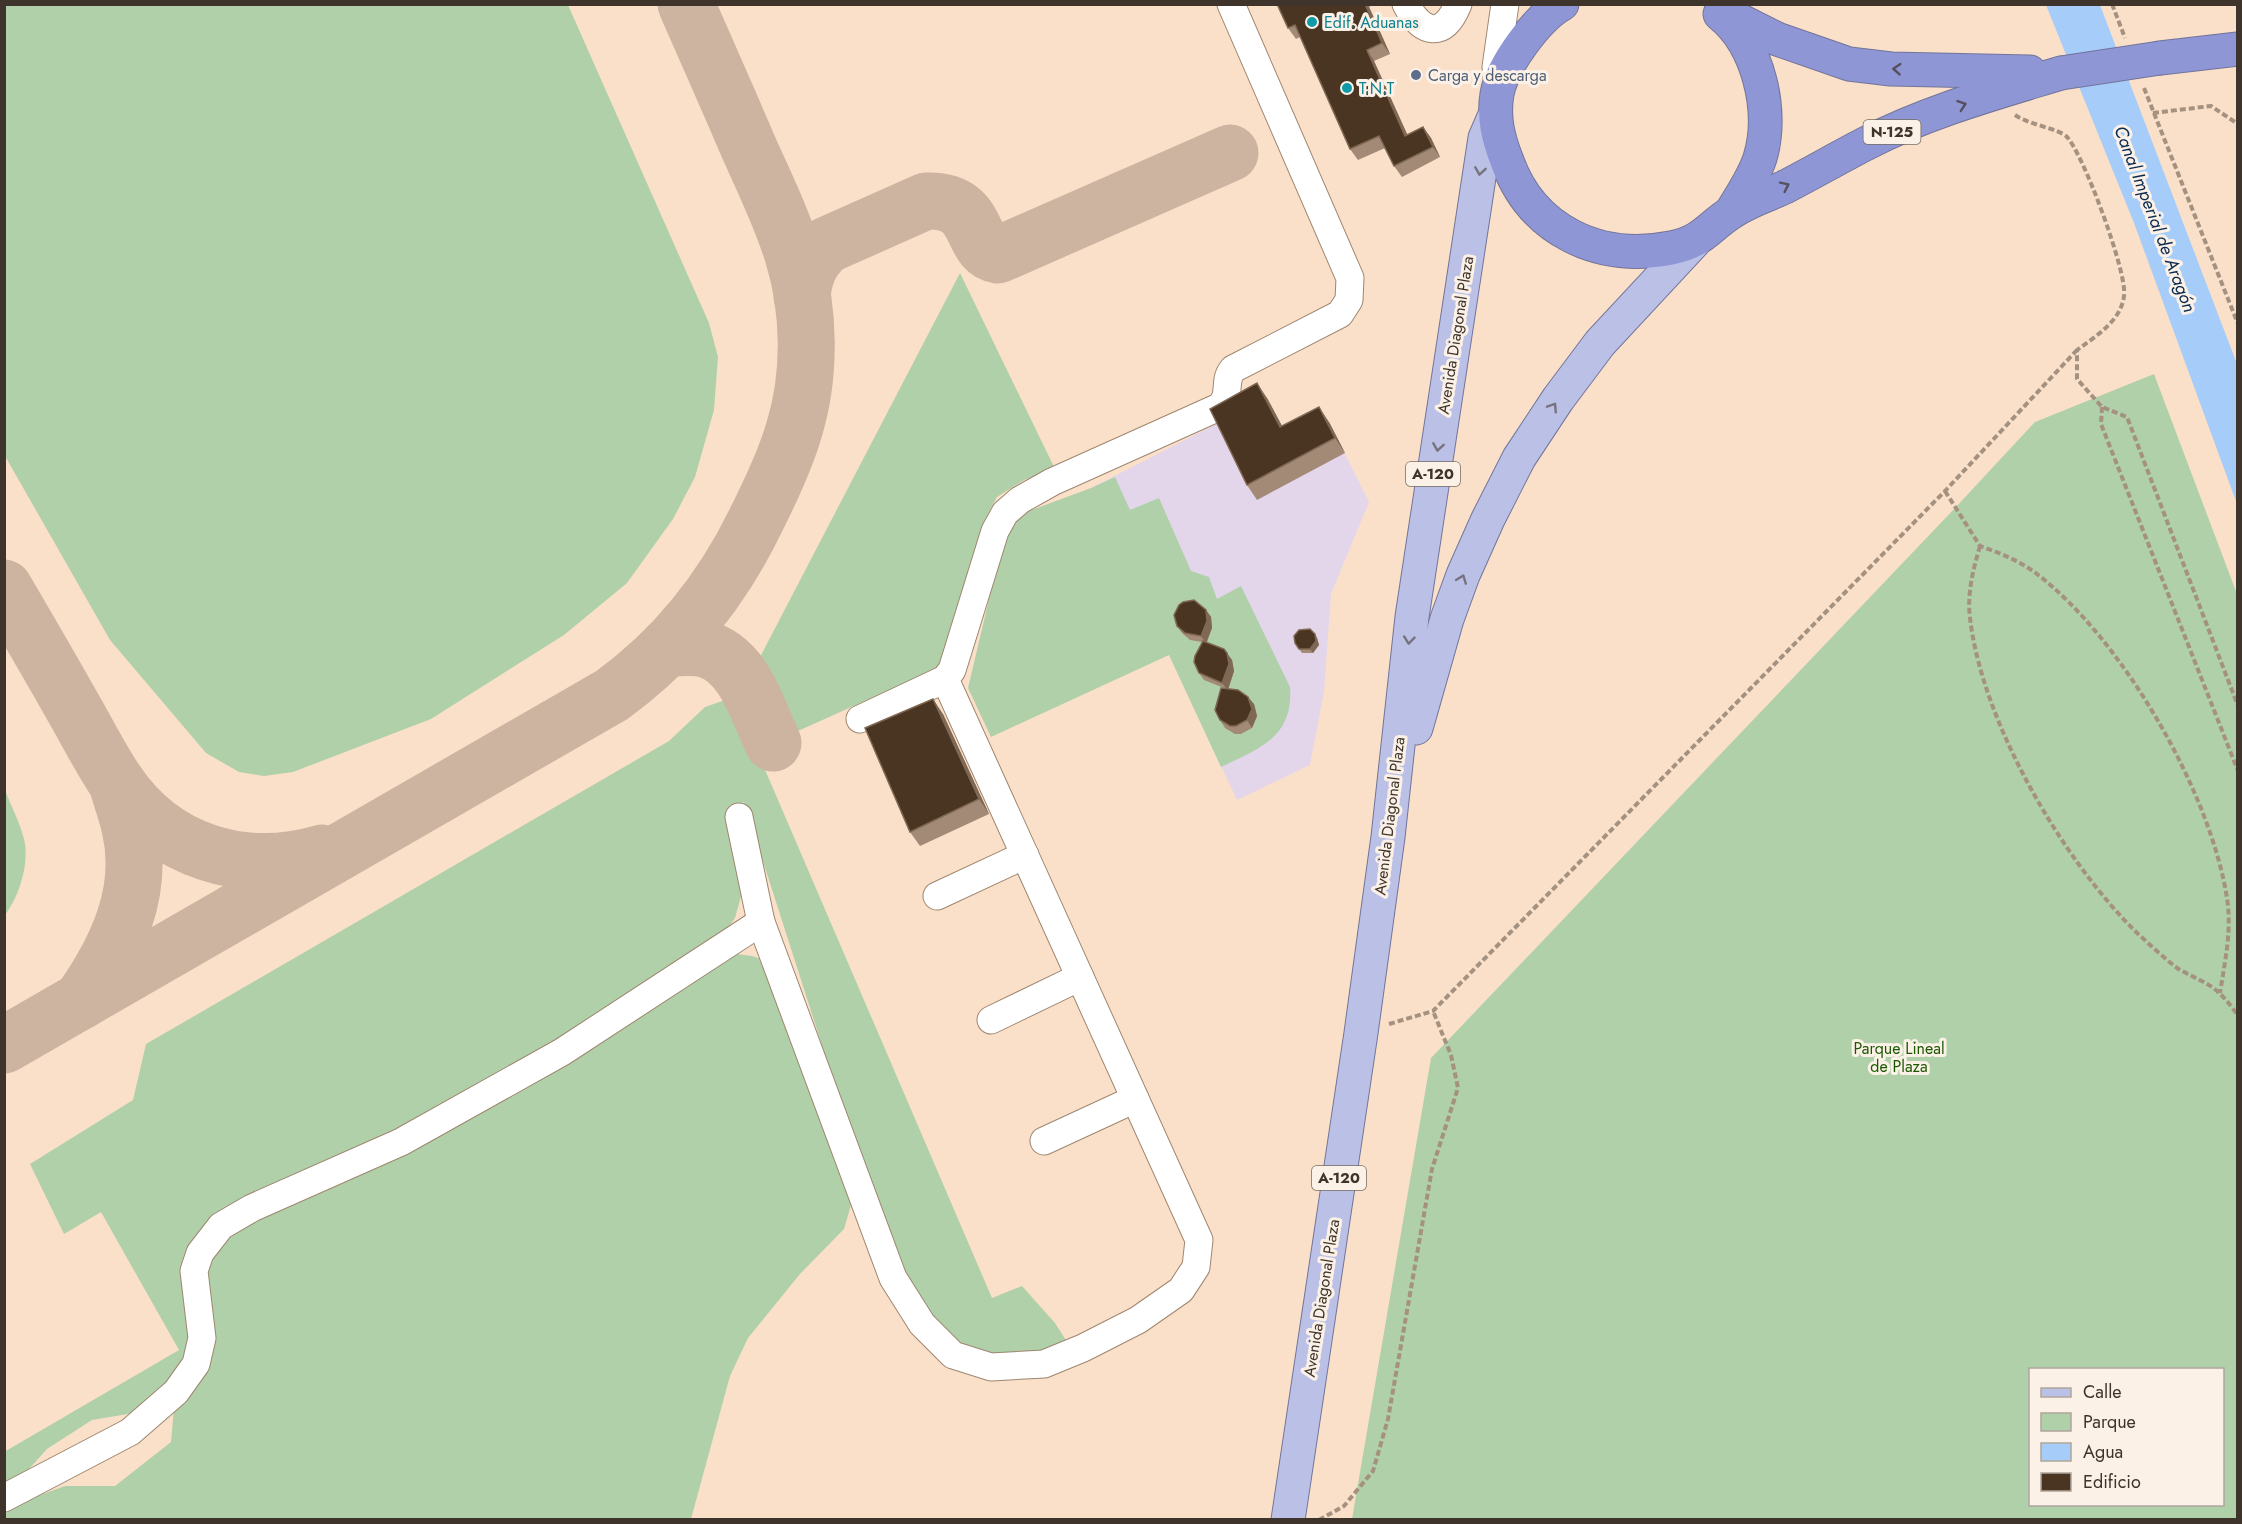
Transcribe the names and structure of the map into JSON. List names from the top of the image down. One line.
{"streets":{"highway":["N-125"],"main road":["Avenida Diagonal Plaza","A-120"]},"crossings":[["Avenida Diagonal Plaza","A-120"]],"water":["Canal Imperial de Aragón"],"parks":["Parque Lineal de Plaza"],"places":["Edif. Aduanas","Carga y descarga","T.N.T"],"legend":["Calle","Parque","Agua","Edificio"]}
